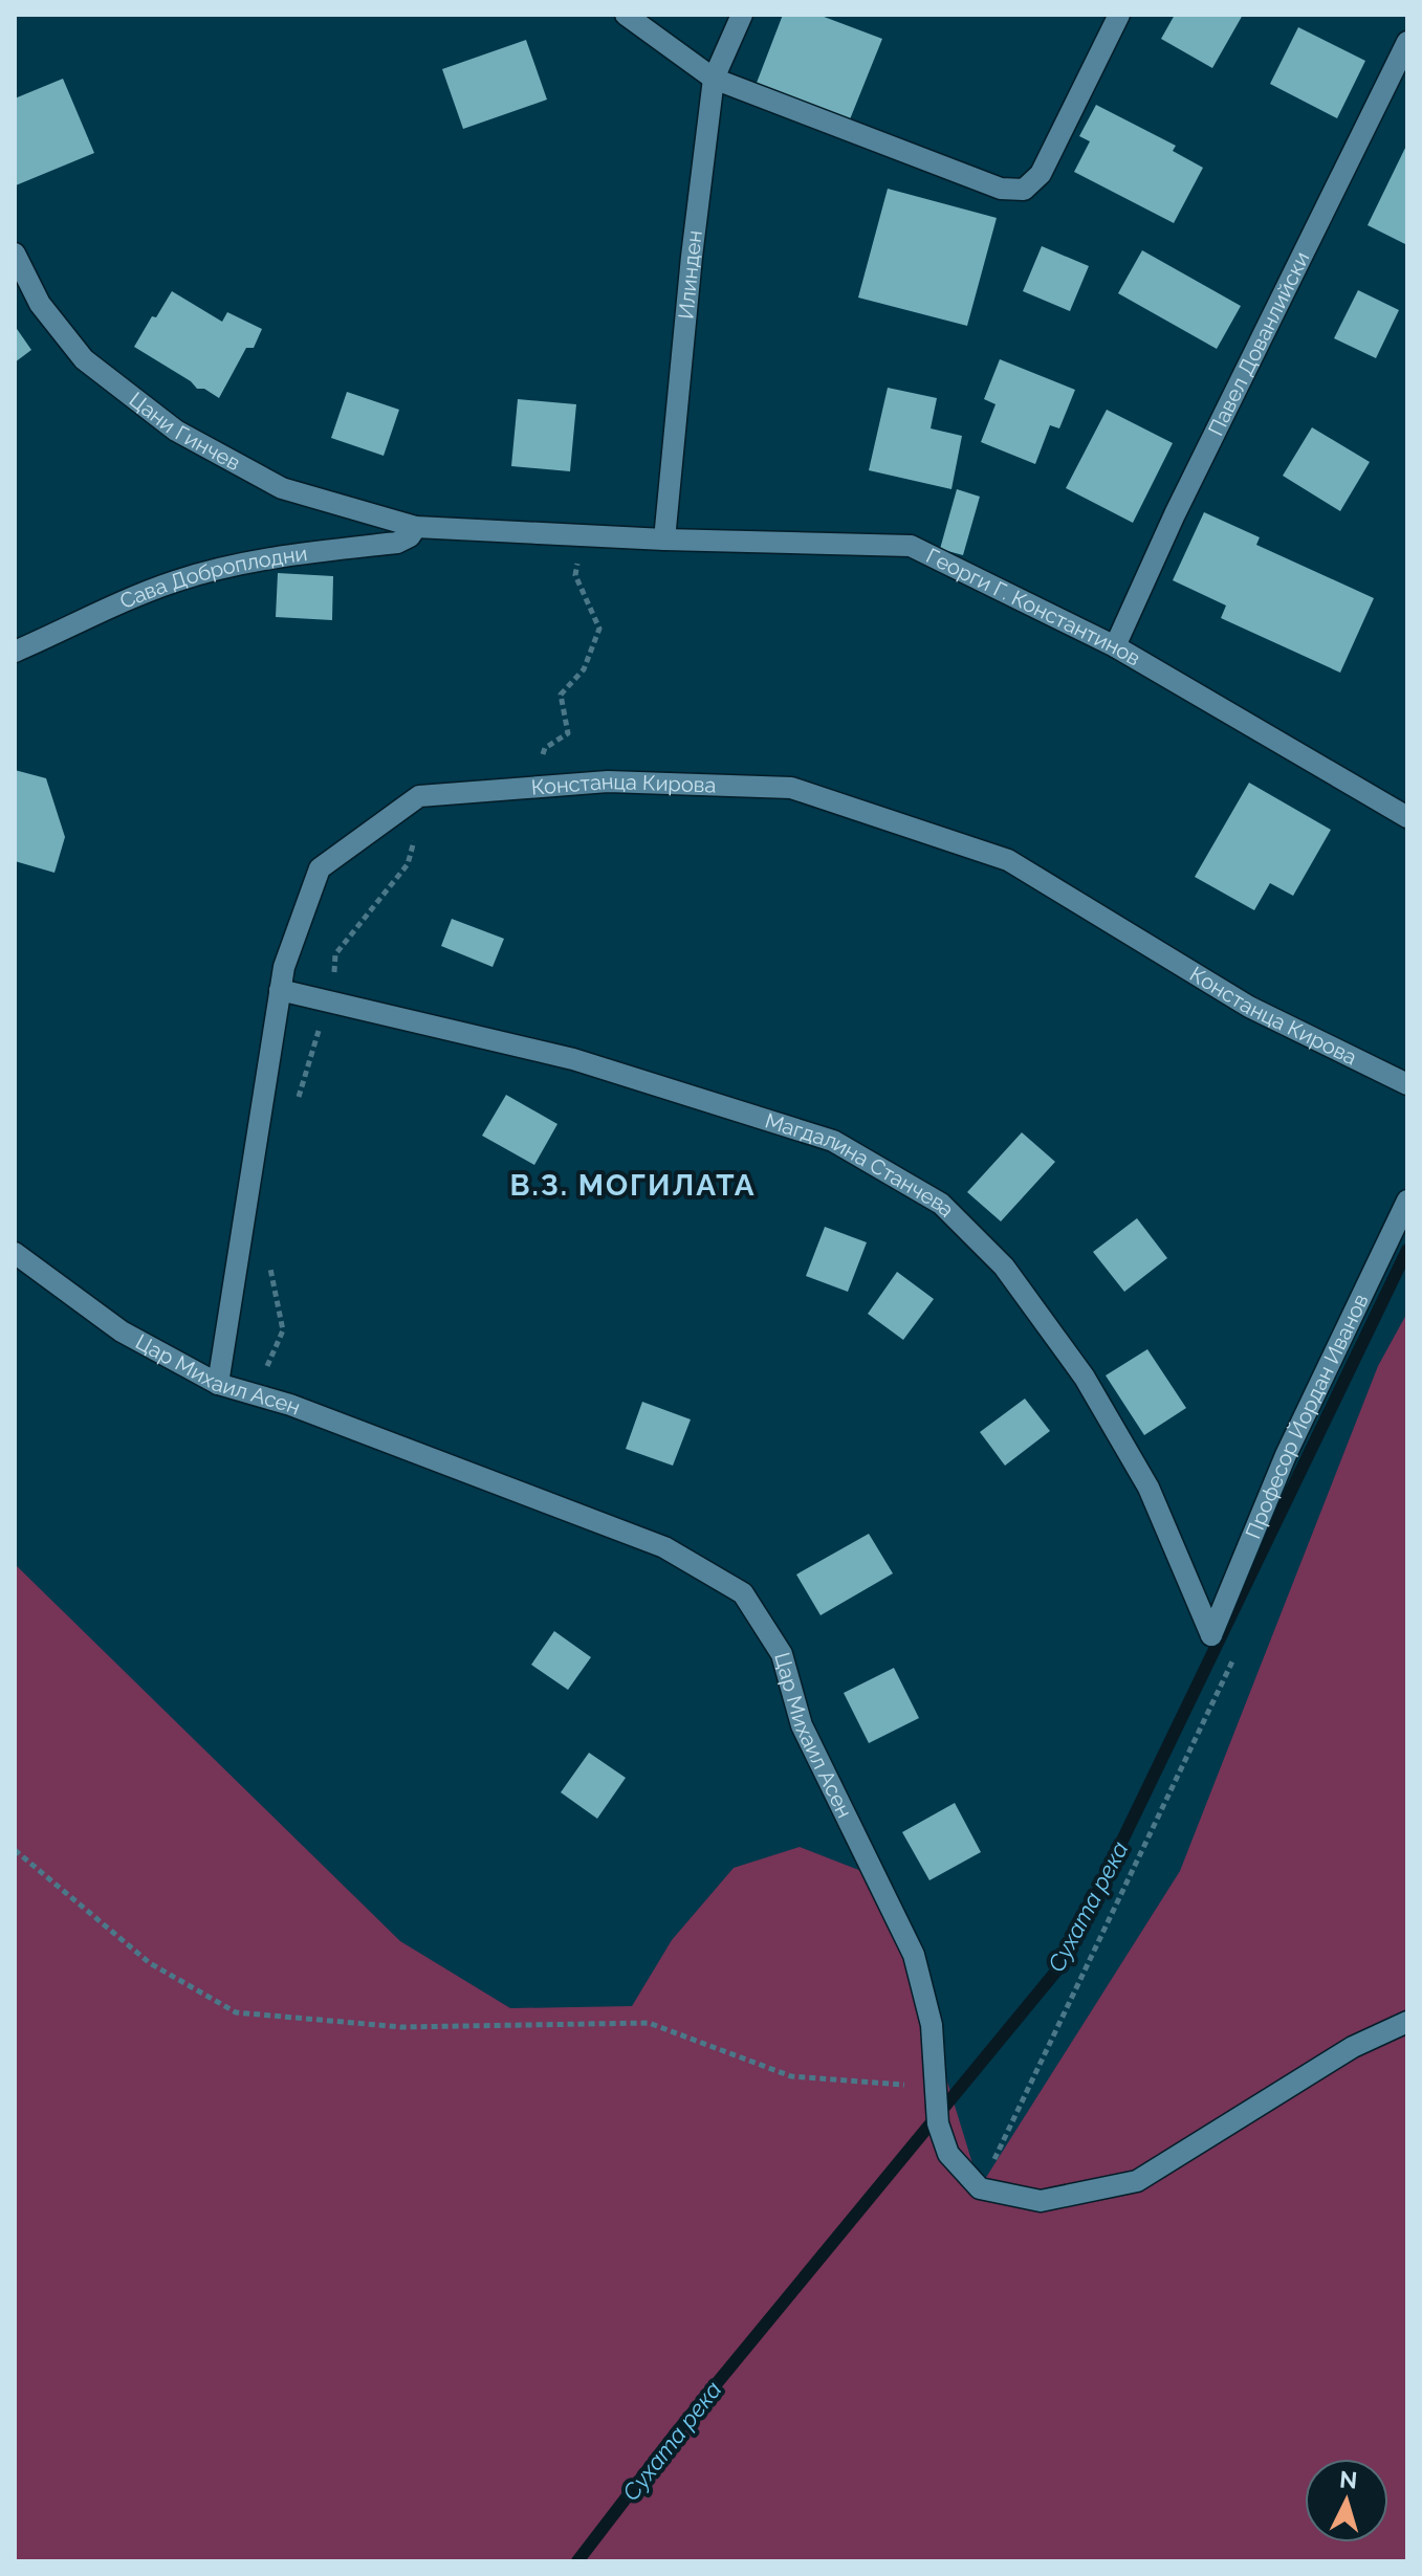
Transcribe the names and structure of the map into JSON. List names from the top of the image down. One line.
{"streets":{"street":["Илинден","Павел Дованлийски","Цани Гинчев","Сава Доброплодни","Георги Г. Константинов","Констанца Кирова","Магдалина Станчева","Цар Михаил Асен","Професор Йордан Иванов"]},"crossings":[["Илинден","Георги Г. Константинов"],["Павел Дованлийски","Георги Г. Константинов"],["Цани Гинчев","Сава Доброплодни"],["Цани Гинчев","Георги Г. Константинов"],["Сава Доброплодни","Георги Г. Константинов"],["Констанца Кирова","Магдалина Станчева"],["Констанца Кирова","Цар Михаил Асен"],["Магдалина Станчева","Професор Йордан Иванов"]],"districts":["В.З. МОГИЛАТА"],"water":["Сухата река"],"north":"top"}
